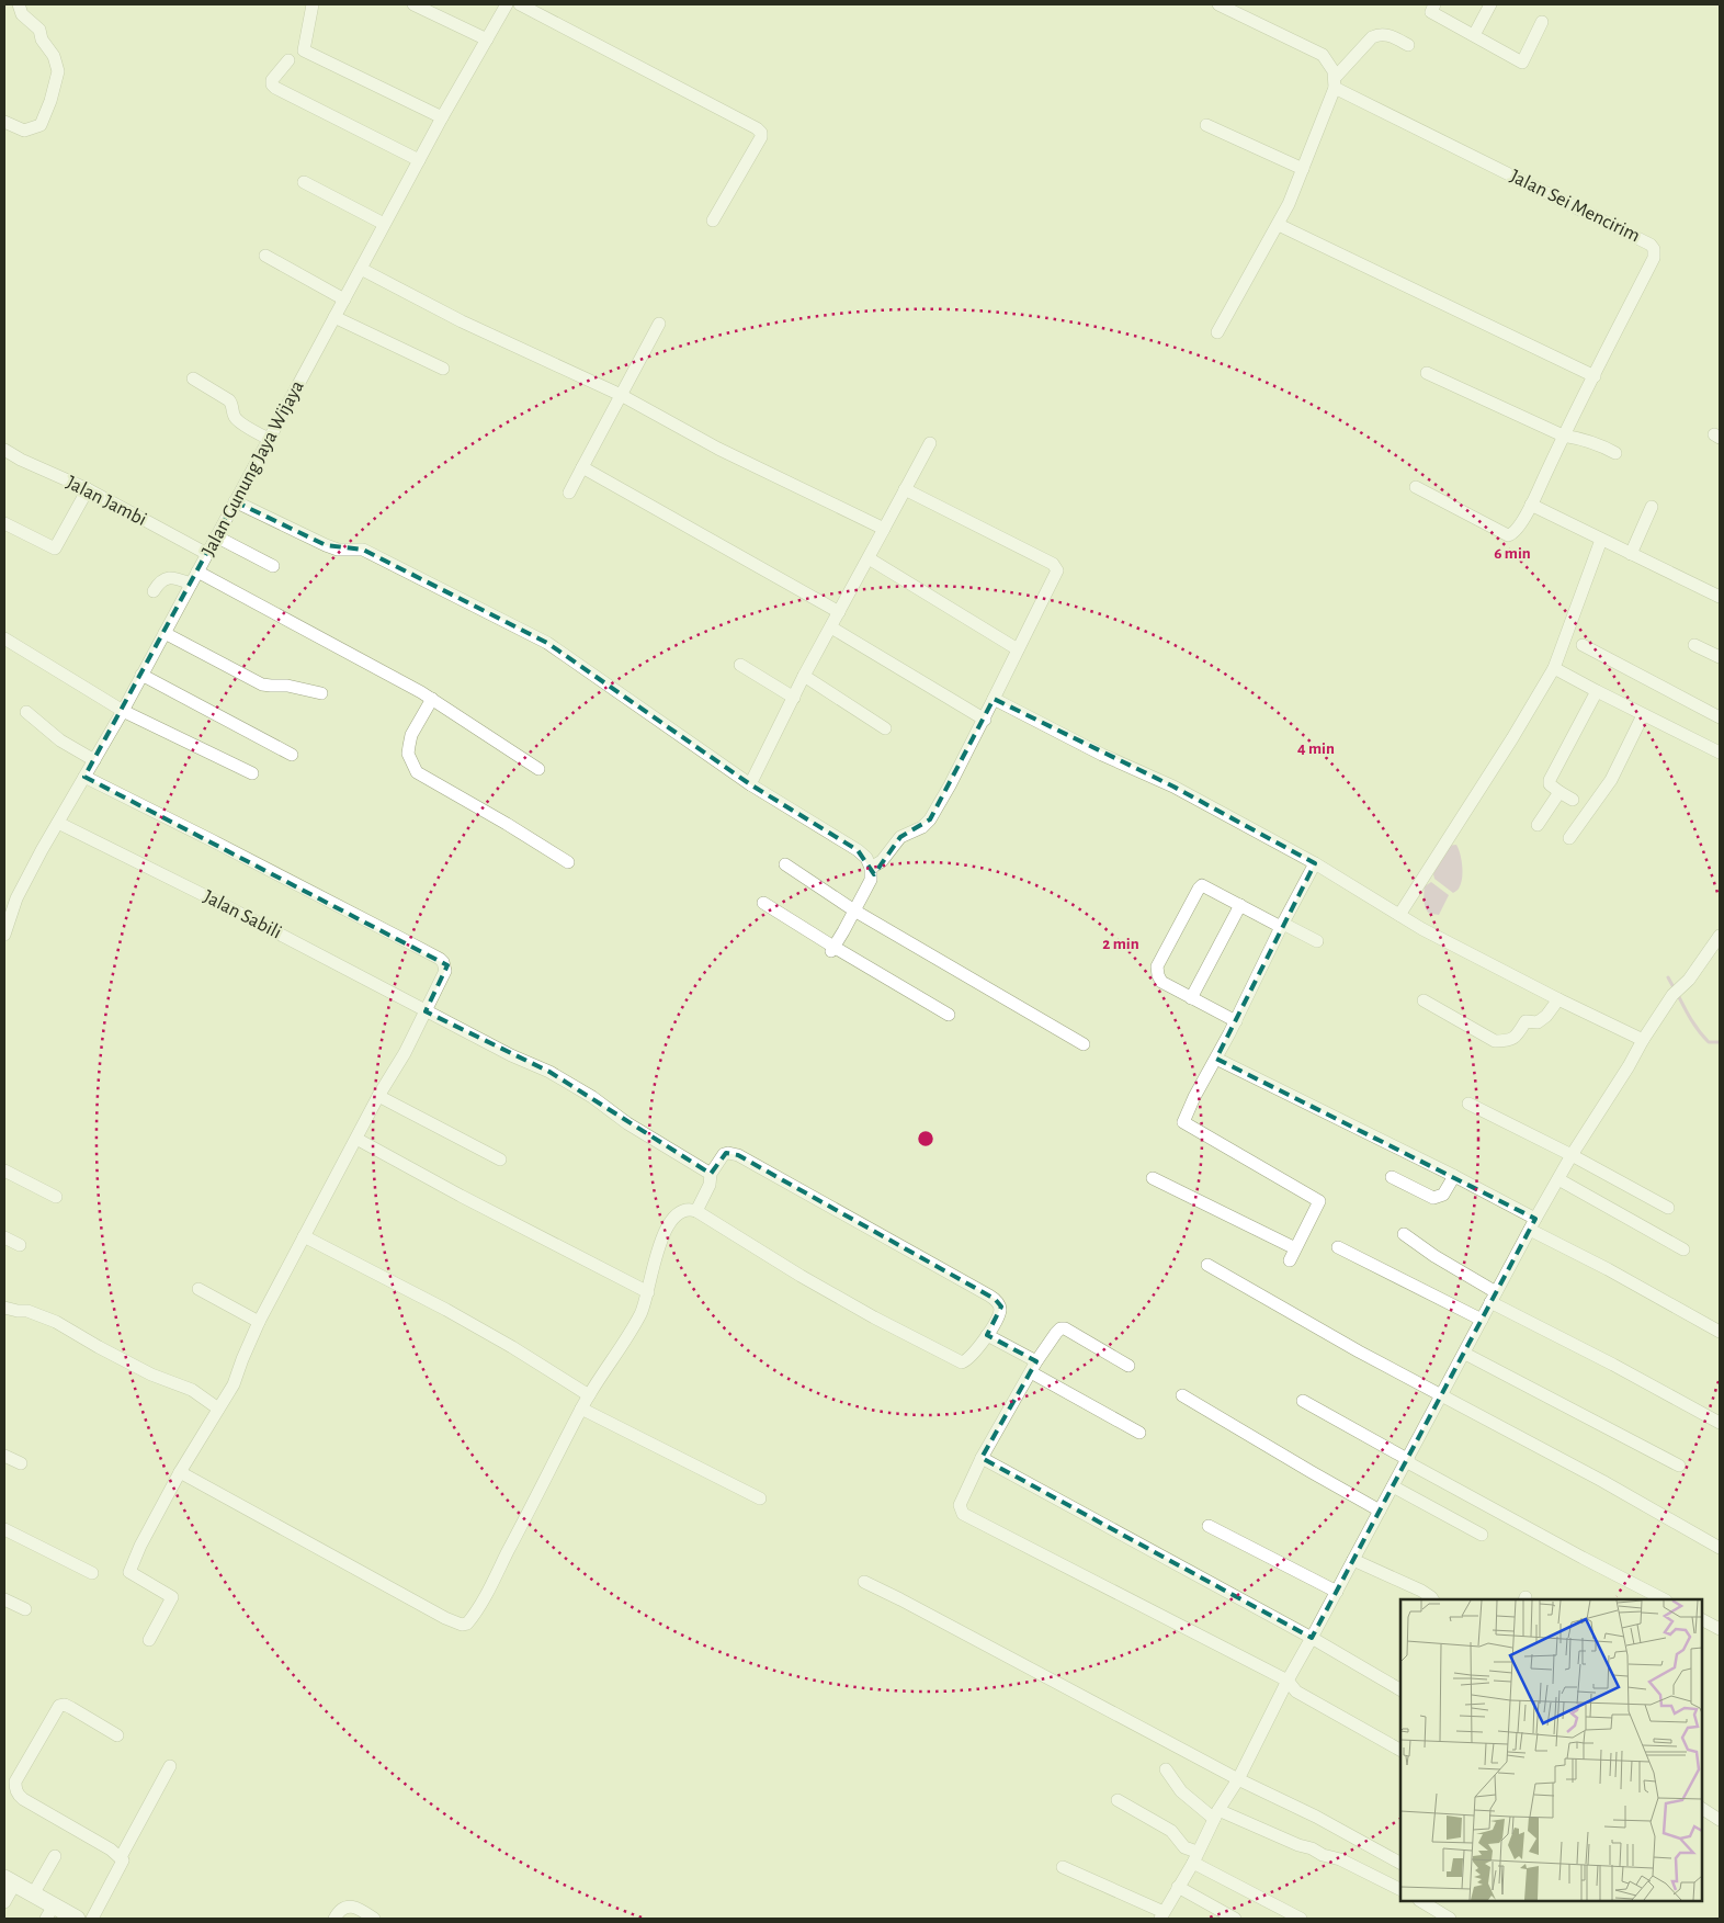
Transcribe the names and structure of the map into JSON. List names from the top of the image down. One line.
{"streets":{"street":["Jalan Sei Mencirim","Jalan Gunung Jaya Wijaya","Jalan Jambi","Jalan Sabili"]},"crossings":[["Jalan Gunung Jaya Wijaya","Jalan Jambi"],["Jalan Gunung Jaya Wijaya","Jalan Sabili"]],"rings":["6 min","4 min","2 min"]}
